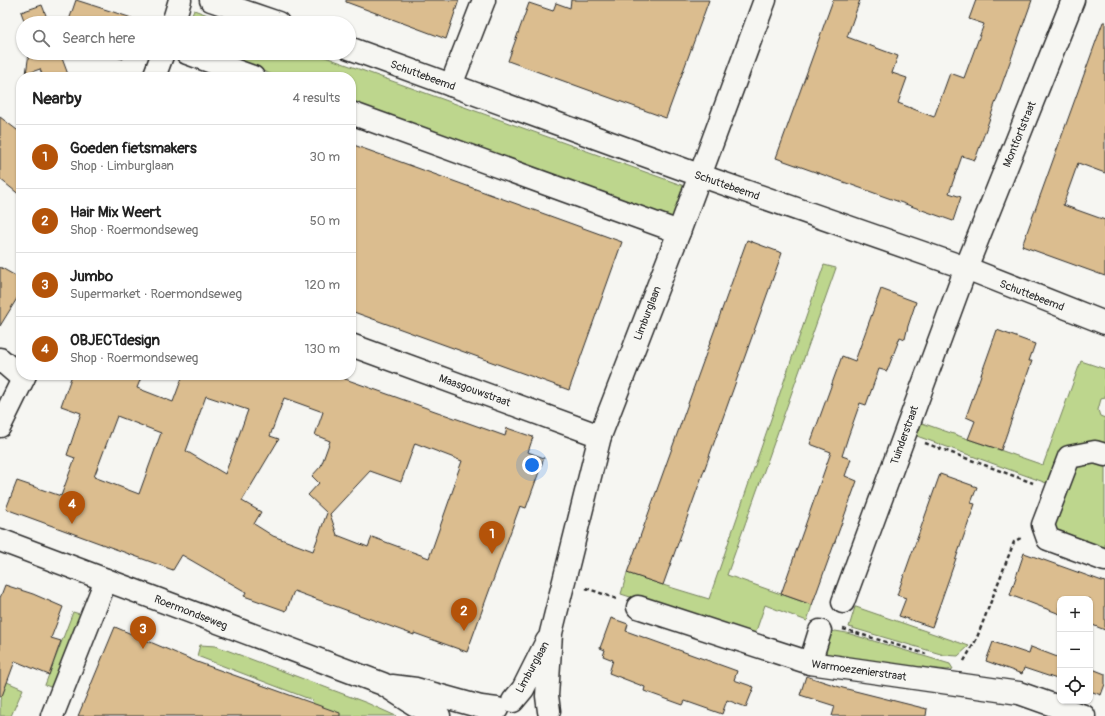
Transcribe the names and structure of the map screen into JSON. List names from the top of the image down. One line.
{"streets":{"street":["Schuttebeemd","Montfortstraat","Limburglaan","Maasgouwstraat","Tuinderstraat","Roermondseweg","Warmoezenierstraat"]},"crossings":[["Schuttebeemd","Montfortstraat"],["Schuttebeemd","Limburglaan"],["Schuttebeemd","Tuinderstraat"],["Montfortstraat","Tuinderstraat"],["Limburglaan","Maasgouwstraat"],["Limburglaan","Roermondseweg"]],"page":{"search":"Search here","heading":["Nearby","4 results"],"list":[{"mark":"1","name":"Goeden fietsmakers","note":"Shop · Limburglaan","value":"30 m"},{"mark":"2","name":"Hair Mix Weert","note":"Shop · Roermondseweg","value":"50 m"},{"mark":"3","name":"Jumbo","note":"Supermarket · Roermondseweg","value":"120 m"},{"mark":"4","name":"OBJECTdesign","note":"Shop · Roermondseweg","value":"130 m"}],"pins":["4","1","2","3"],"map_buttons":["+","−"]}}
